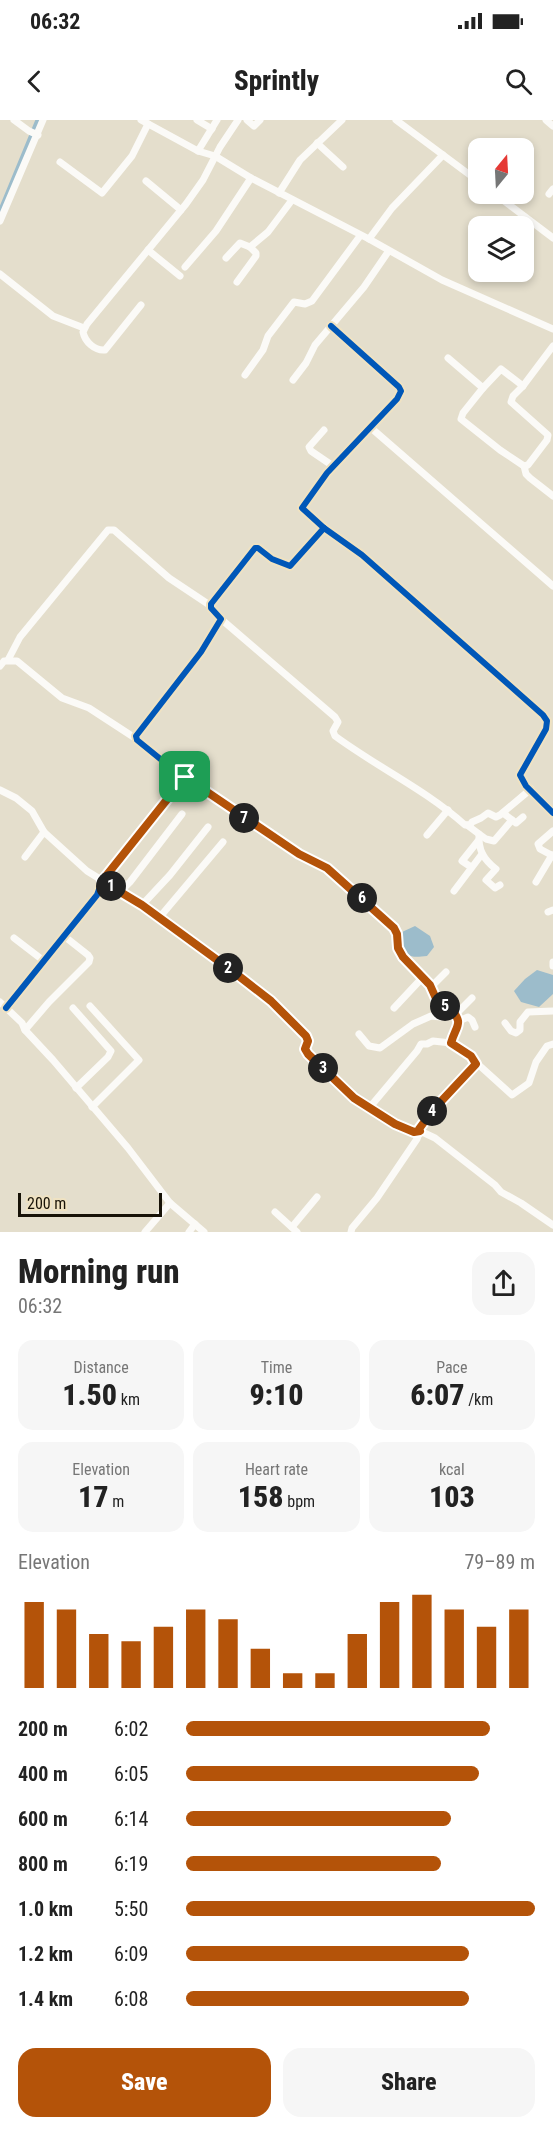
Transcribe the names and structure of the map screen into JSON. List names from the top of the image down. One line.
{"scale_bar":"200 m","north":"top","page":{"status":"06:32","header":"Sprintly","pins":["7","1","6","2","5","3","4"],"scale":"200 m","heading":["Morning run","06:32"],"stats":[["Distance","1.50 km"],["Time","9:10"],["Pace","6:07 /km"],["Elevation","17 m"],["Heart rate","158 bpm"],["kcal","103"]],"chart":["Elevation","79–89 m"],"list":[{"name":"200 m","note":"6:02"},{"name":"400 m","note":"6:05"},{"name":"600 m","note":"6:14"},{"name":"800 m","note":"6:19"},{"name":"1.0 km","note":"5:50"},{"name":"1.2 km","note":"6:09"},{"name":"1.4 km","note":"6:08"}],"buttons":["Save","Share"]}}
